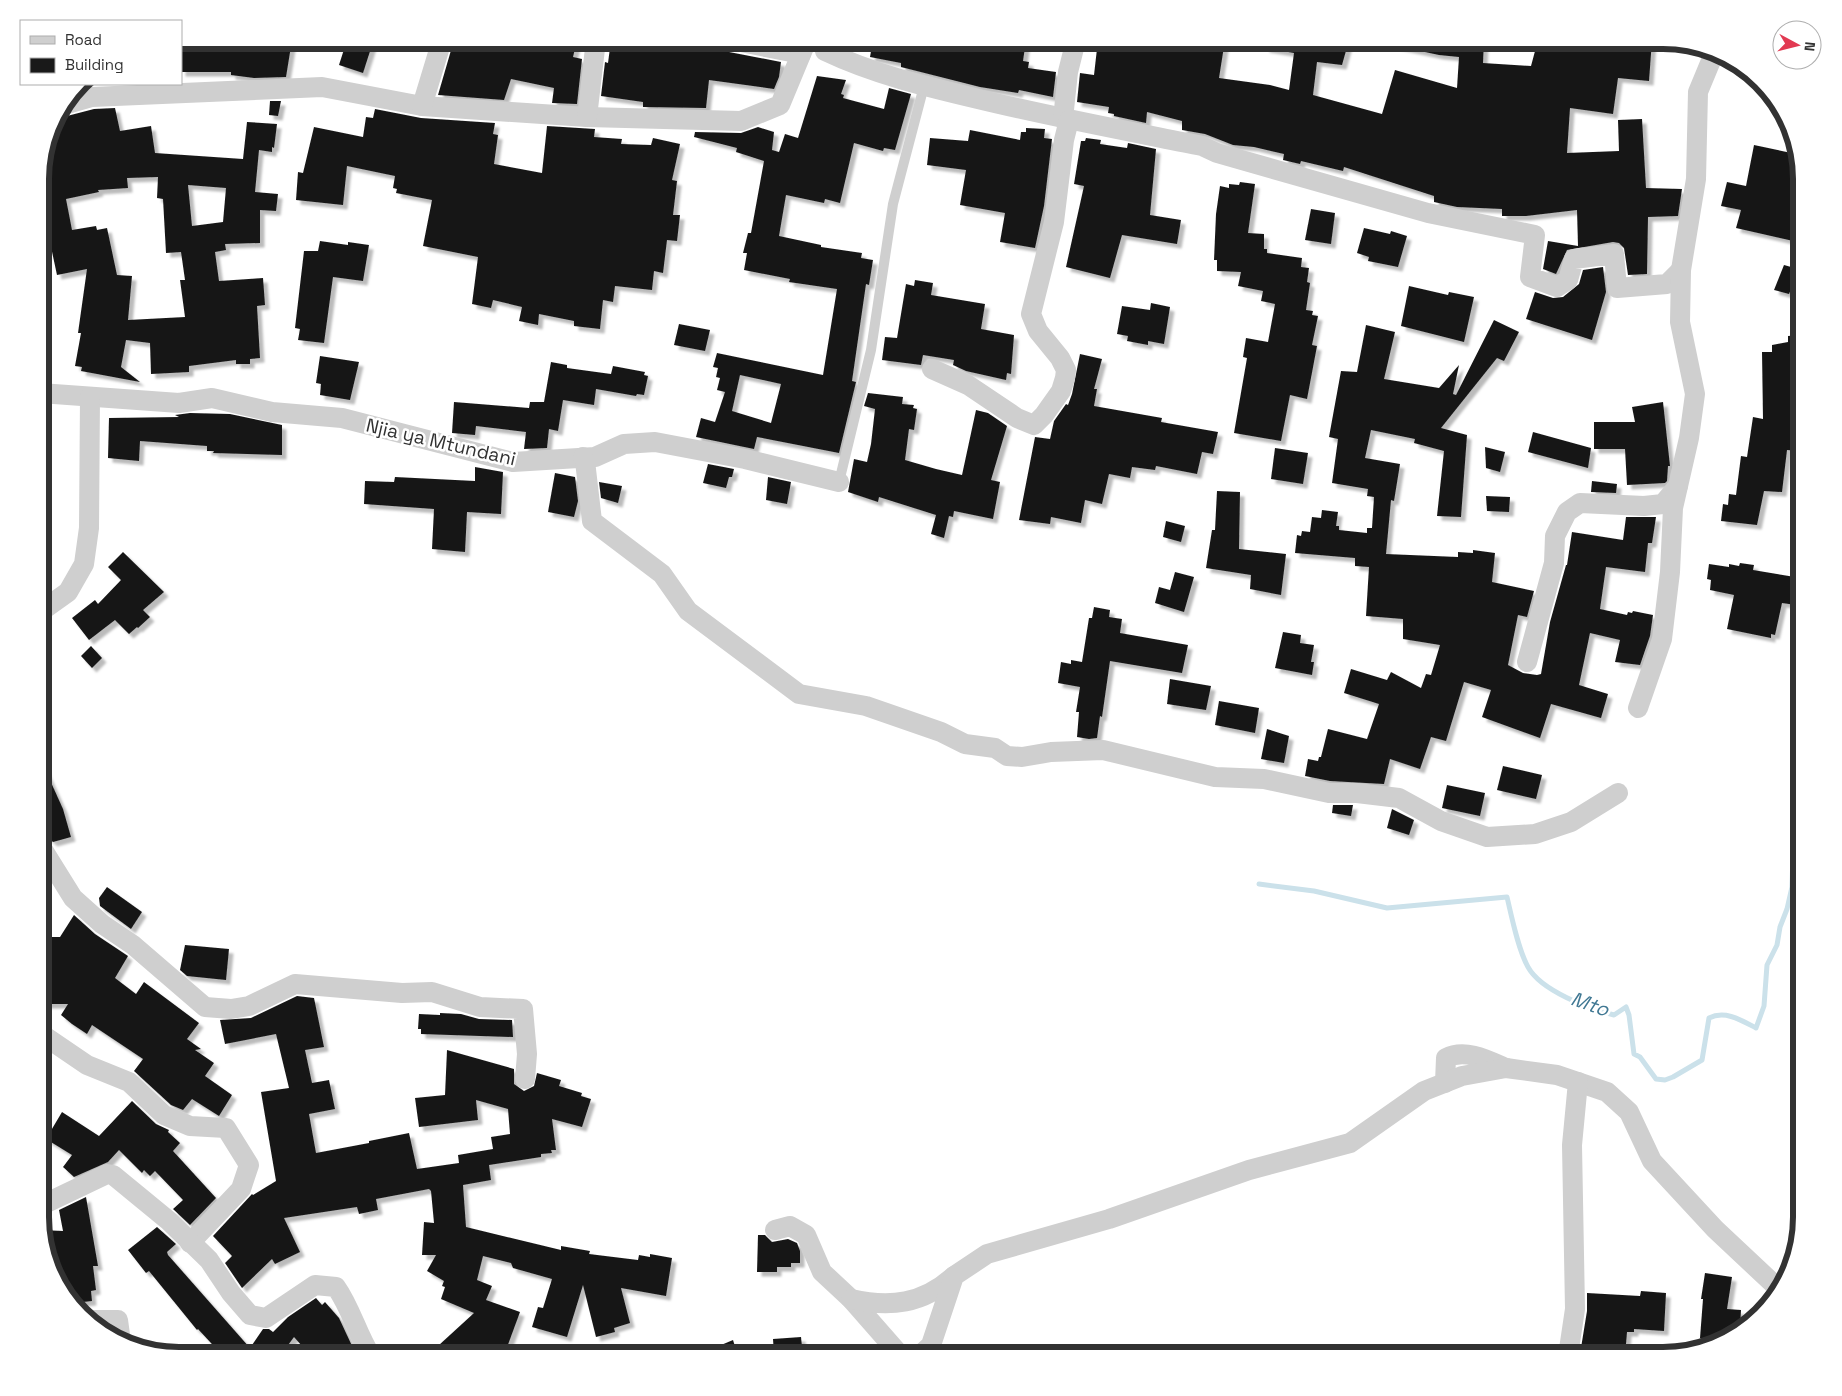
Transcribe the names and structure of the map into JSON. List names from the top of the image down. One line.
{"streets":{"street":["Njia ya Mtundani"]},"water":["Mto"],"legend":["Road","Building"],"north":"right"}
